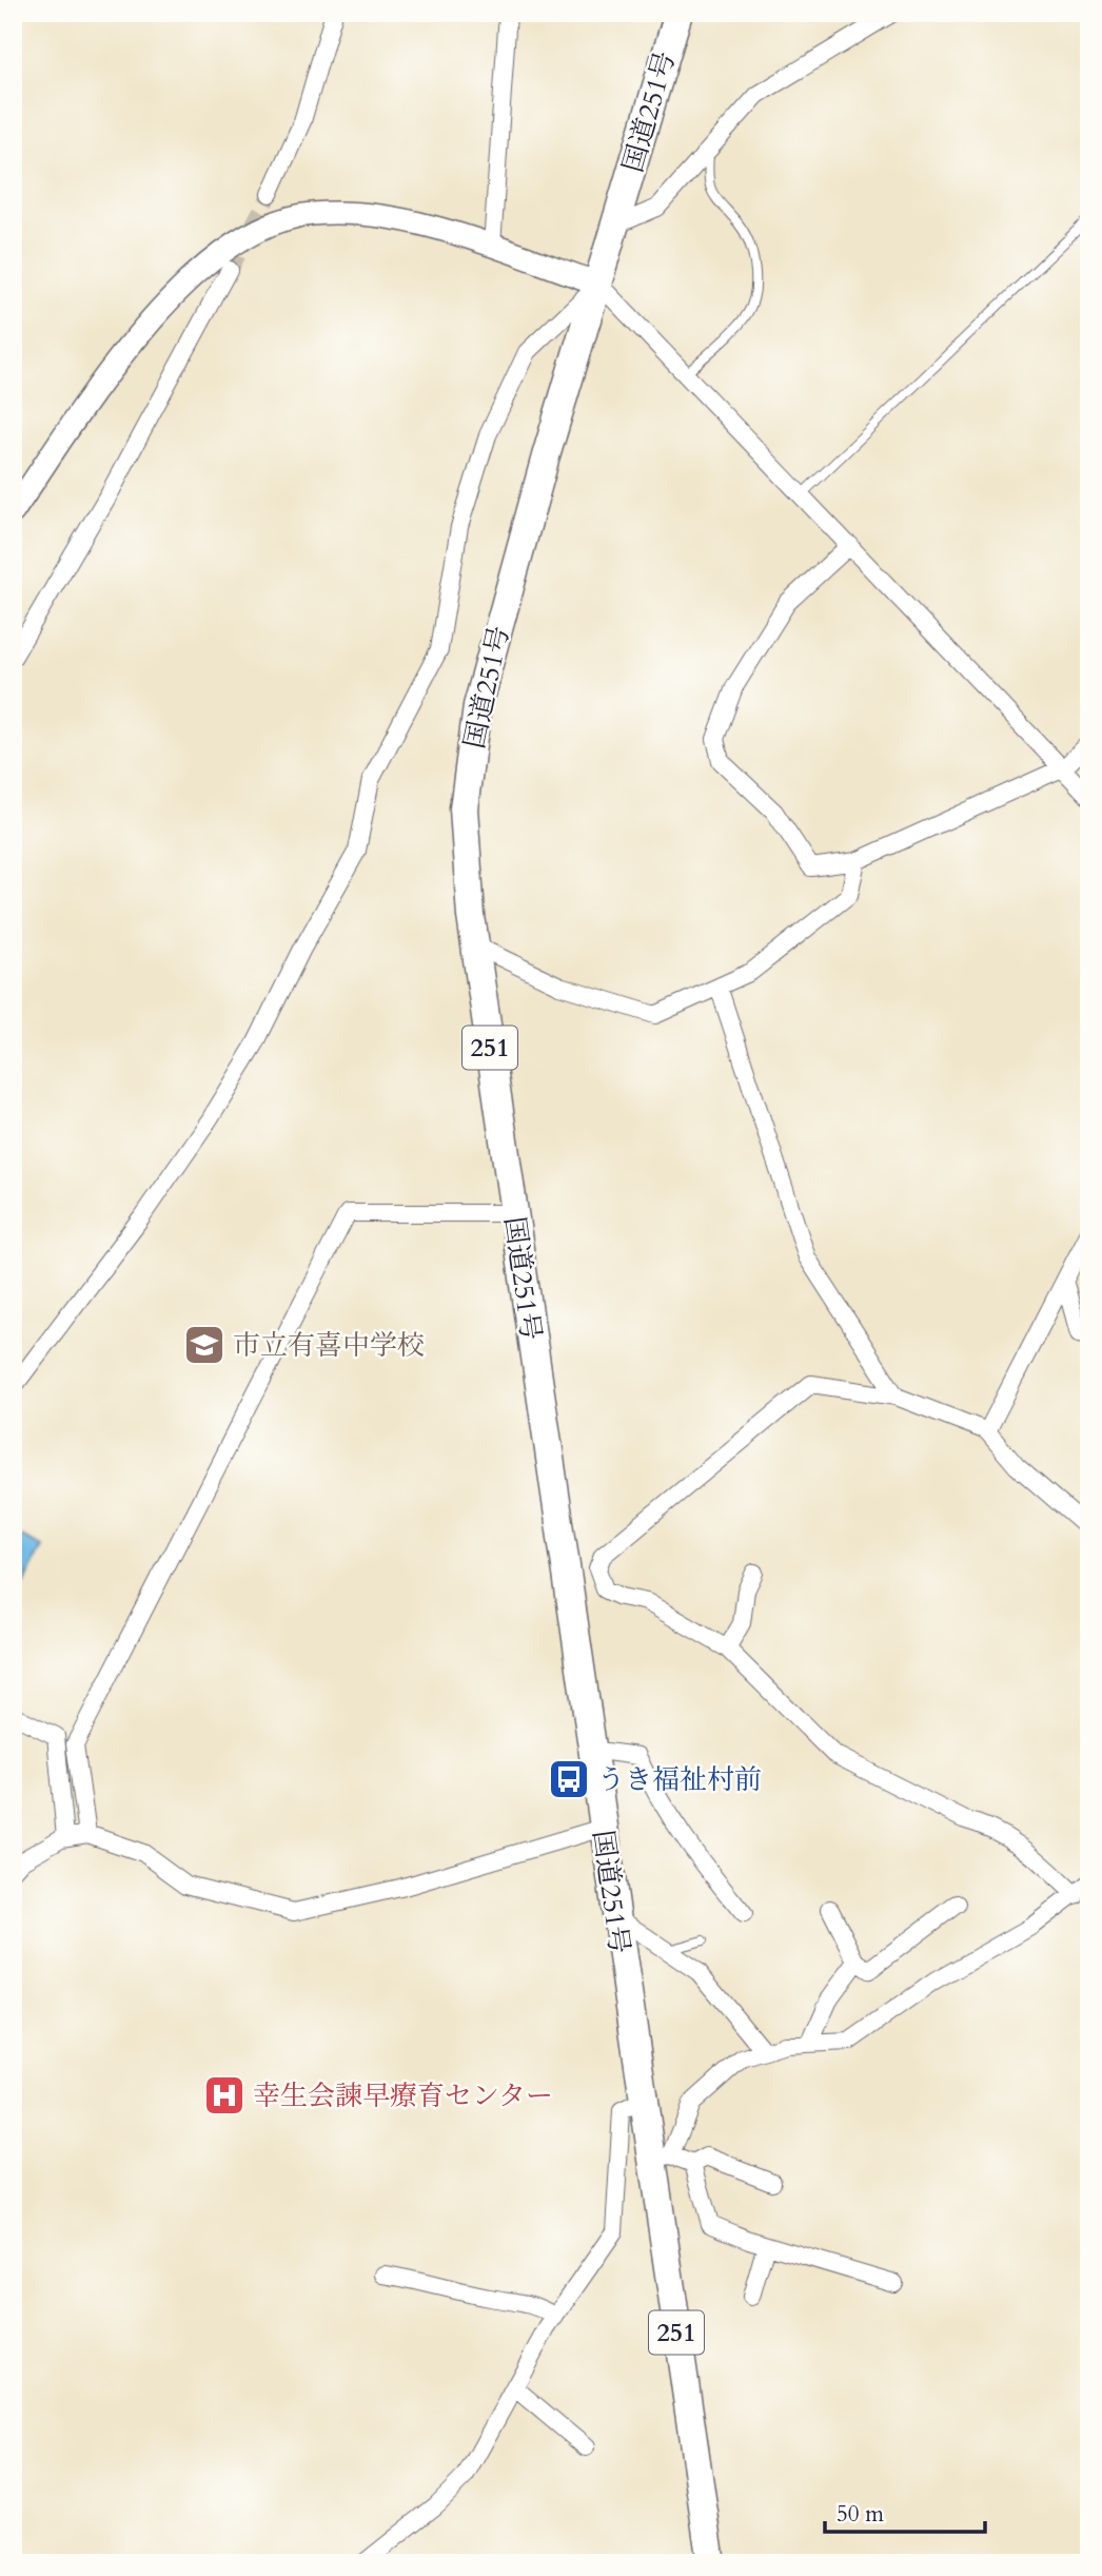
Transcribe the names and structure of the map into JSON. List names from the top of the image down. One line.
{"streets":{"highway":["国道251号","251"]},"places":{"school or university":["市立有喜中学校"],"bus stop":["うき福祉村前"],"hospital":["幸生会諫早療育センター"]},"scale_bar":"50 m"}
